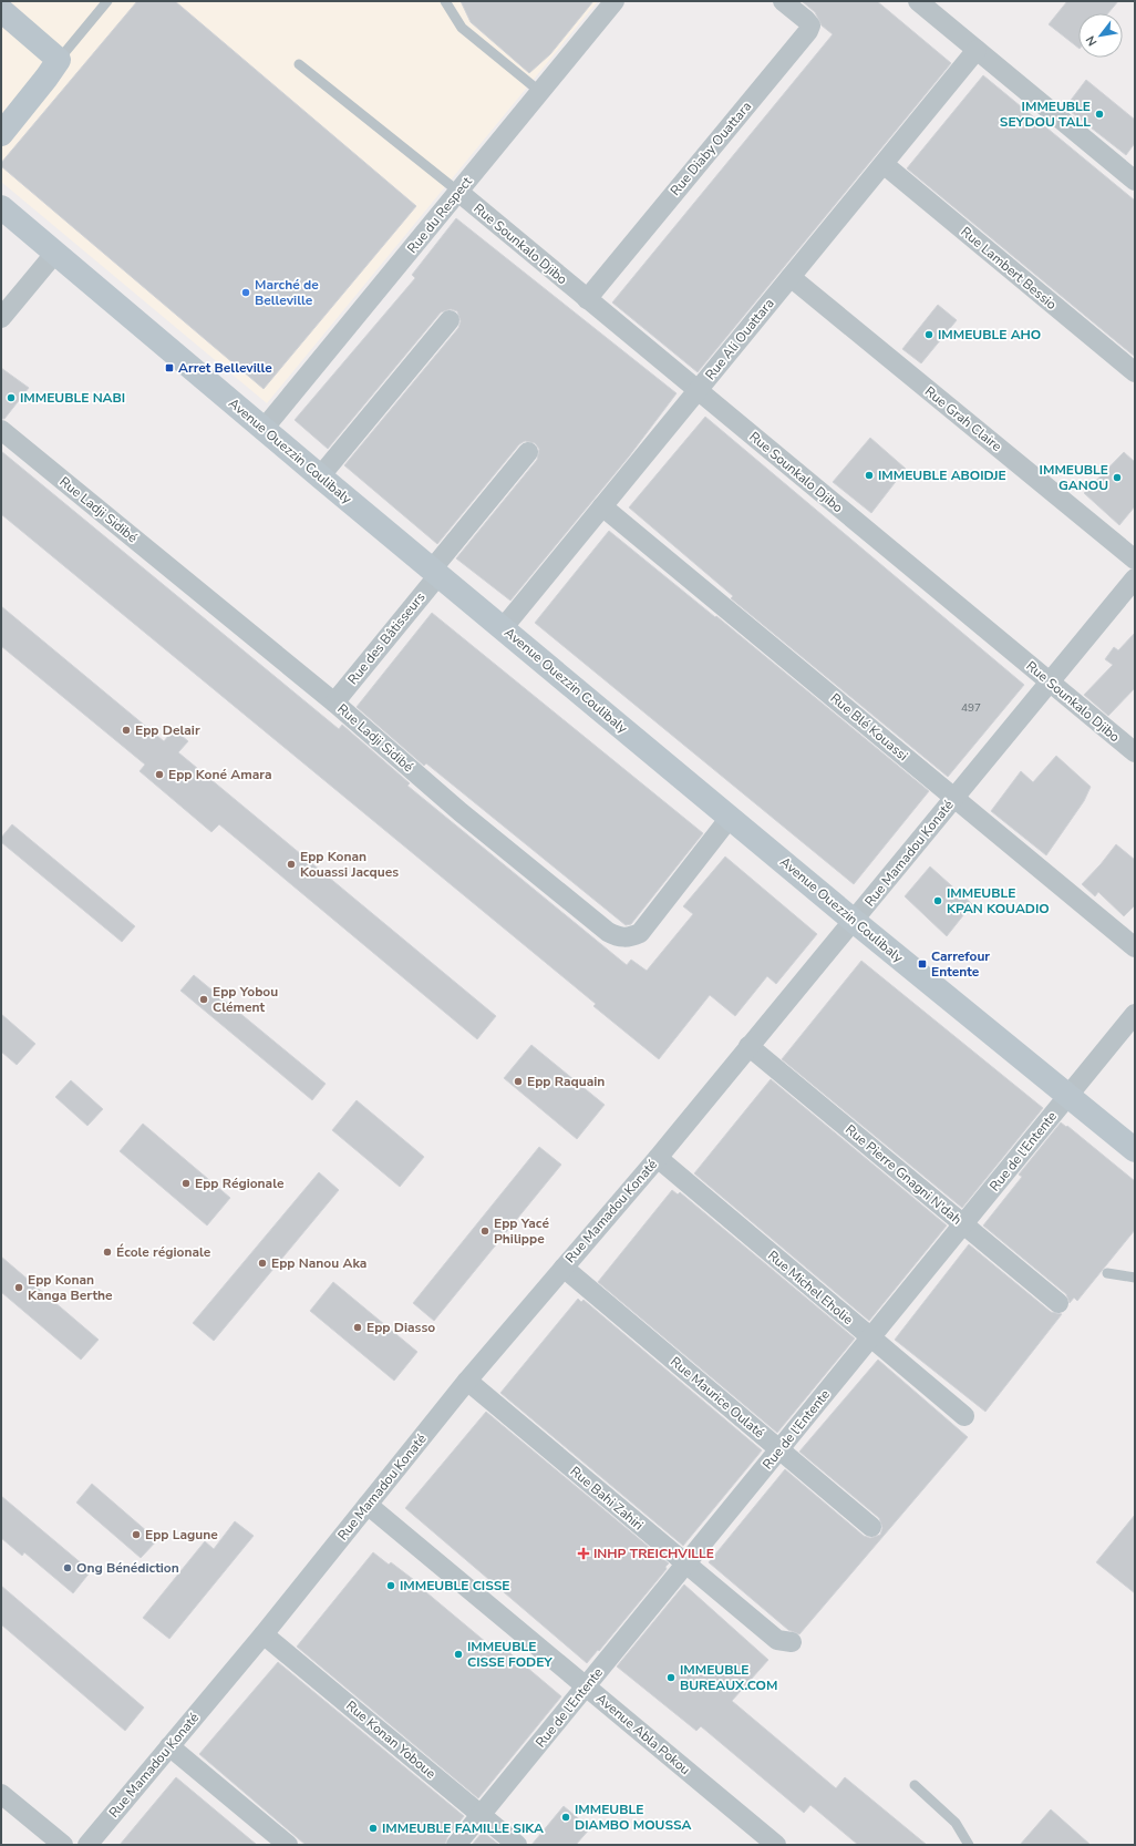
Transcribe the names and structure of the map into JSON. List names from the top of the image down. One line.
{"streets":{"street":["Rue Diaby Ouattara","Rue du Respect","Rue Sounkalo Djibo","Rue Lambert Bessio","Rue Ali Ouattara","Rue Grah Claire","Avenue Ouezzin Coulibaly","Rue Ladji Sidibé","Rue des Bâtisseurs","Rue Blé Kouassi","Rue Mamadou Konaté","Rue de l'Entente","Rue Pierre Gnagni N'dah","Rue Michel Eholie","Rue Maurice Oulaté","Rue Bahi Zahiri","Avenue Abla Pokou","Rue Konan Yoboue"]},"crossings":[["Rue Diaby Ouattara","Rue Sounkalo Djibo"],["Rue du Respect","Rue Sounkalo Djibo"],["Rue du Respect","Avenue Ouezzin Coulibaly"],["Rue Sounkalo Djibo","Rue Ali Ouattara"],["Rue Sounkalo Djibo","Rue Mamadou Konaté"],["Rue Lambert Bessio","Rue Ali Ouattara"],["Rue Ali Ouattara","Rue Grah Claire"],["Rue Ali Ouattara","Avenue Ouezzin Coulibaly"],["Rue Ali Ouattara","Rue Blé Kouassi"],["Avenue Ouezzin Coulibaly","Rue Ladji Sidibé"],["Avenue Ouezzin Coulibaly","Rue des Bâtisseurs"],["Avenue Ouezzin Coulibaly","Rue Mamadou Konaté"],["Avenue Ouezzin Coulibaly","Rue de l'Entente"],["Rue Ladji Sidibé","Rue des Bâtisseurs"],["Rue Blé Kouassi","Rue Mamadou Konaté"],["Rue Mamadou Konaté","Rue Pierre Gnagni N'dah"],["Rue Mamadou Konaté","Rue Michel Eholie"],["Rue Mamadou Konaté","Rue Maurice Oulaté"],["Rue Mamadou Konaté","Rue Bahi Zahiri"],["Rue Mamadou Konaté","Avenue Abla Pokou"],["Rue Mamadou Konaté","Rue Konan Yoboue"],["Rue de l'Entente","Rue Pierre Gnagni N'dah"],["Rue de l'Entente","Rue Michel Eholie"],["Rue de l'Entente","Rue Maurice Oulaté"],["Rue de l'Entente","Rue Bahi Zahiri"],["Rue de l'Entente","Avenue Abla Pokou"],["Rue de l'Entente","Rue Konan Yoboue"]],"places":{"other":["IMMEUBLE SEYDOU TALL","Marché de Belleville","IMMEUBLE AHO","IMMEUBLE NABI","IMMEUBLE ABOIDJE","IMMEUBLE GANOU","Epp Delair","Epp Koné Amara","Epp Konan Kouassi Jacques","IMMEUBLE KPAN KOUADIO","Epp Yobou Clément","Epp Raquain","Epp Régionale","Epp Yacé Philippe","École régionale","Epp Nanou Aka","Epp Konan Kanga Berthe","Epp Diasso","Epp Lagune","Ong Bénédiction","IMMEUBLE CISSE","IMMEUBLE CISSE FODEY","IMMEUBLE BUREAUX.COM","IMMEUBLE DIAMBO MOUSSA","IMMEUBLE FAMILLE SIKA"],"transit":["Arret Belleville","Carrefour Entente"],"health":["INHP TREICHVILLE"]},"house_numbers":["497"],"north":"bottom left"}
